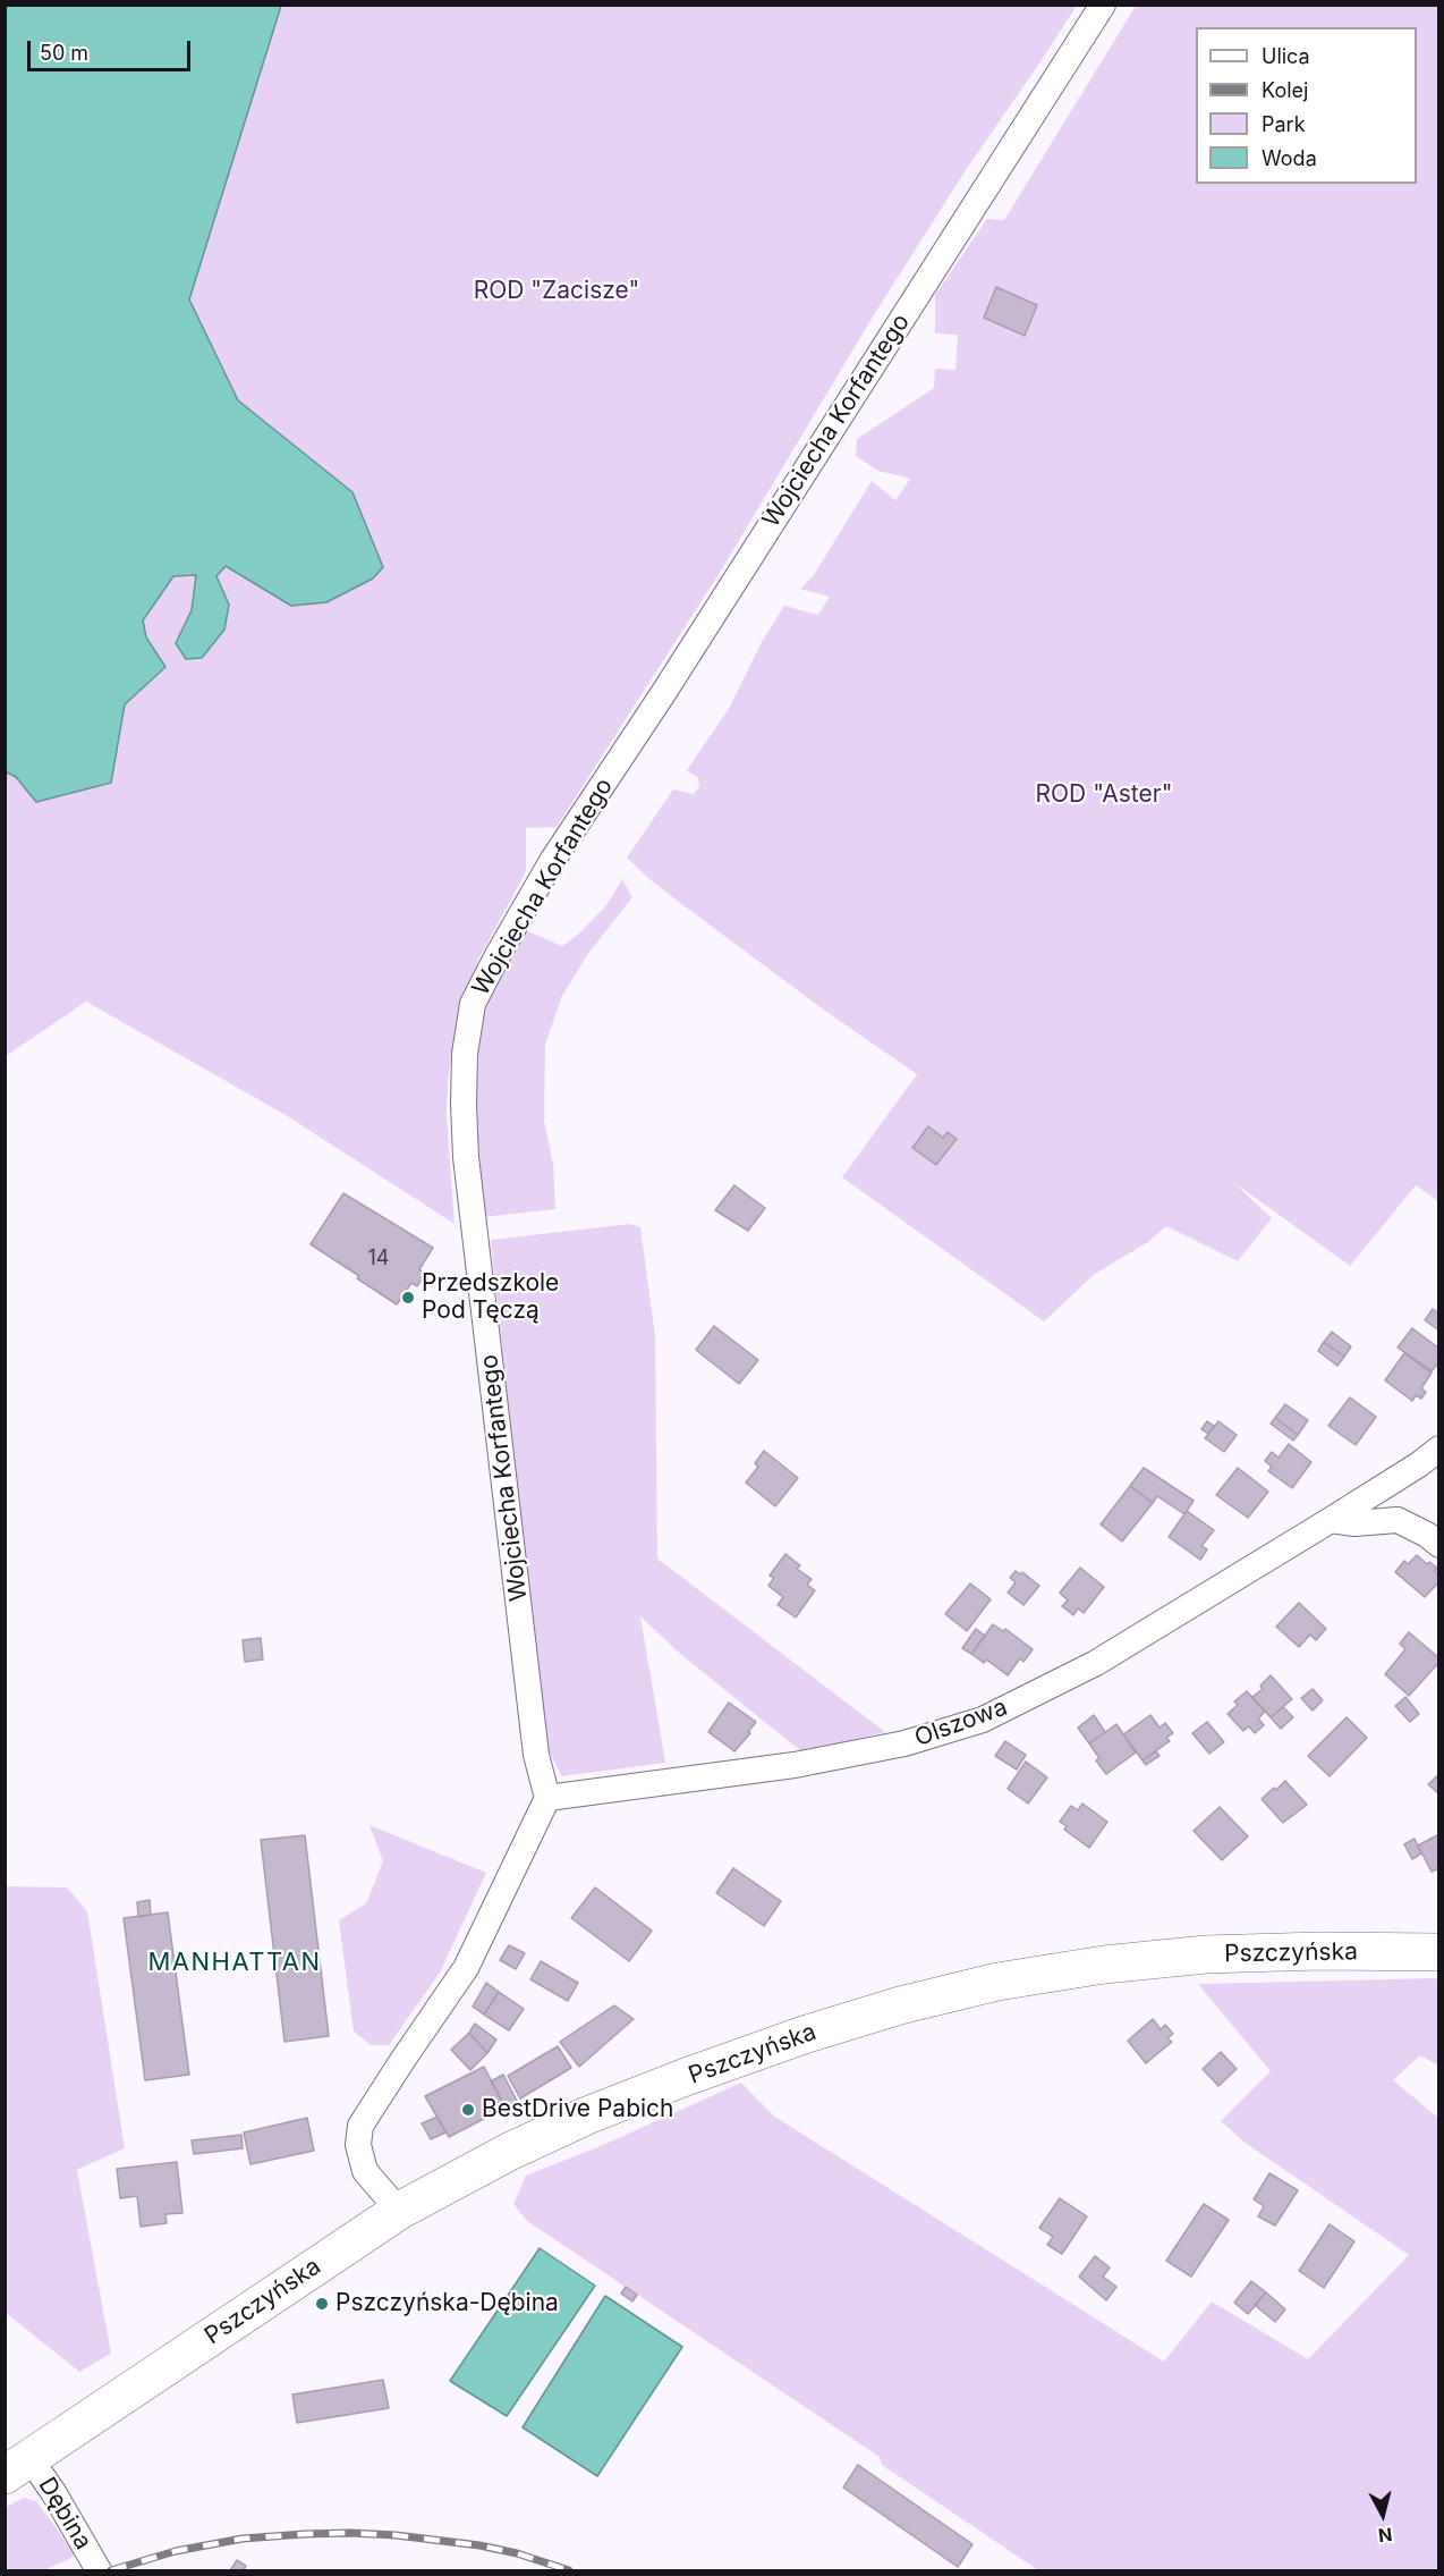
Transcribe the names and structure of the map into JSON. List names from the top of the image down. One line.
{"streets":{"main road":["Pszczyńska"],"street":["Wojciecha Korfantego","Olszowa","Dębina"]},"crossings":[["Wojciecha Korfantego","Olszowa"],["Pszczyńska","Dębina"]],"districts":["MANHATTAN"],"parks":["ROD \"Zacisze\"","ROD \"Aster\""],"places":["Przedszkole Pod Tęczą","BestDrive Pabich","Pszczyńska-Dębina"],"house_numbers":["14"],"legend":["Ulica","Kolej","Park","Woda"],"scale_bar":"50 m","north":"bottom"}
